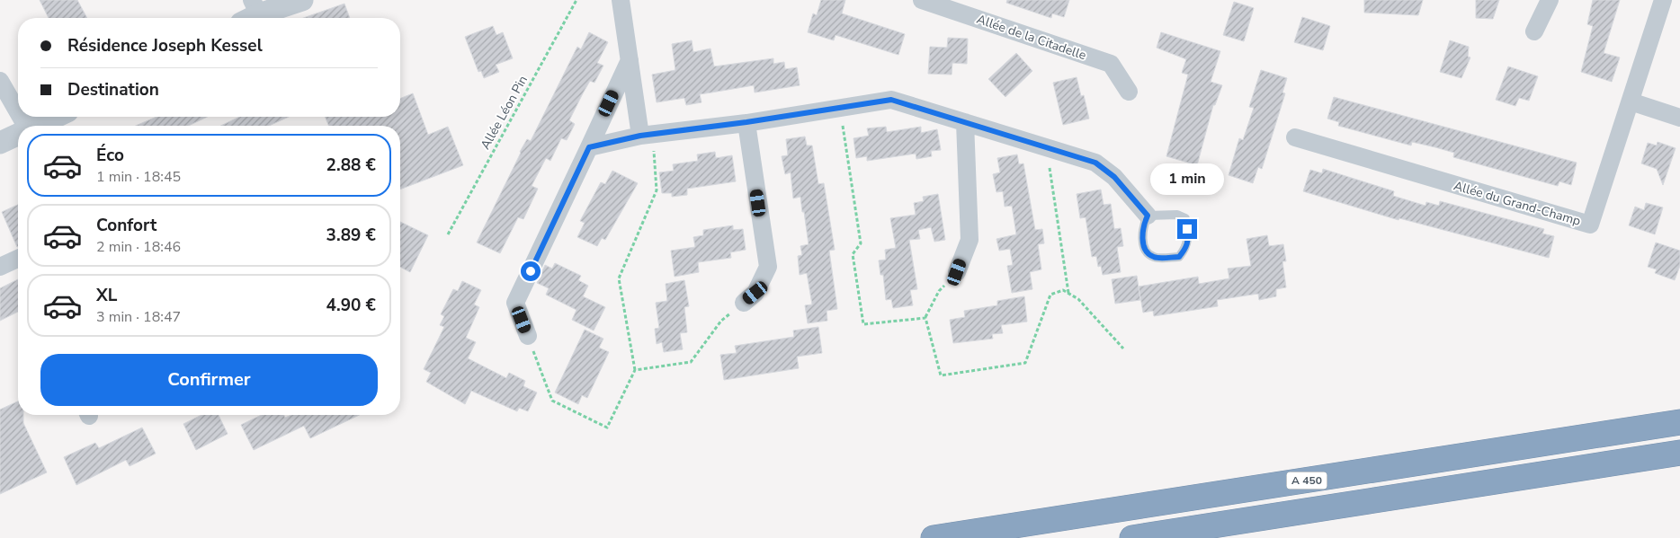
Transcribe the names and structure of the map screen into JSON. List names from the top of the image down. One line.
{"streets":{"highway":["A 450"],"street":["Allée de la Citadelle","Allée du Grand-Champ"],"path":["Allée Léon Pin"]},"page":{"banner":["Résidence Joseph Kessel","Destination"],"list":[{"name":"Éco","note":"1 min · 18:45","value":"2.88 €"},{"name":"Confort","note":"2 min · 18:46","value":"3.89 €"},{"name":"XL","note":"3 min · 18:47","value":"4.90 €"}],"bubble":"1 min","buttons":"Confirmer"}}
